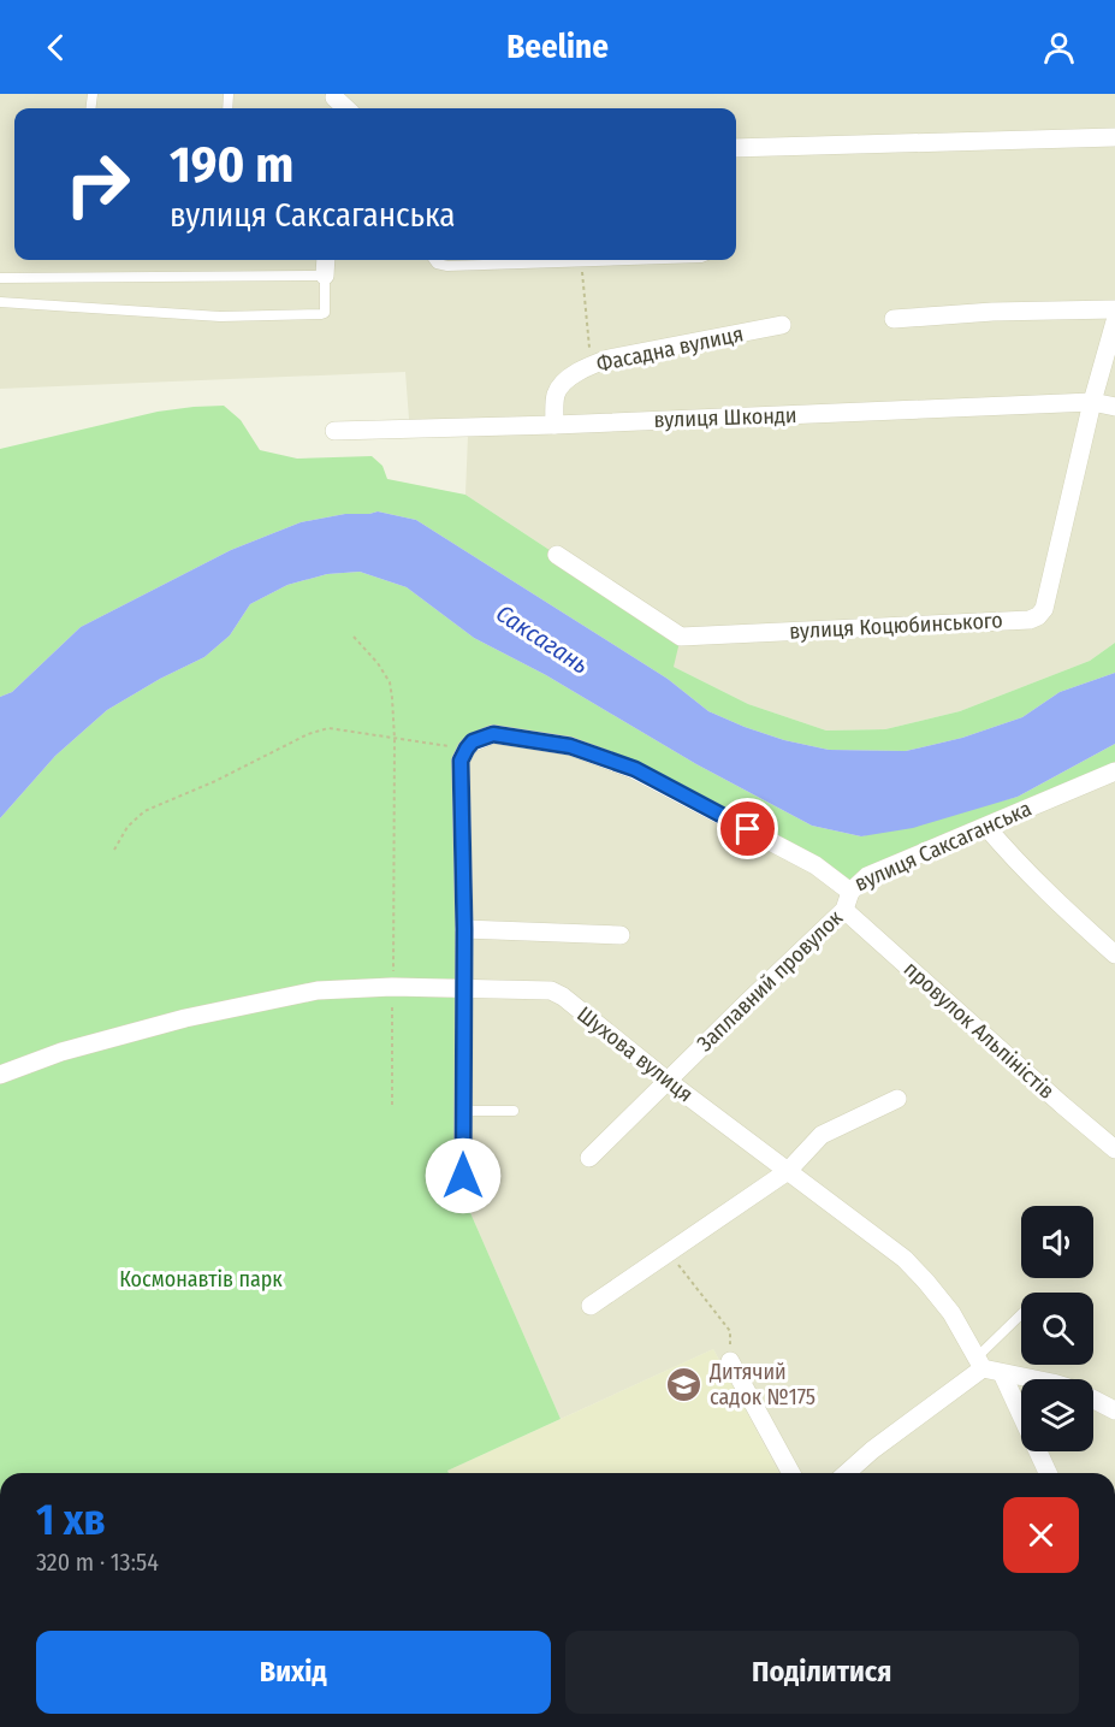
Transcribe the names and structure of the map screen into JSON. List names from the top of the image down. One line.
{"streets":{"street":["Фасадна вулиця","вулиця Шконди","вулиця Коцюбинського","вулиця Саксаганська","Заплавний провулок","провулок Альпіністів","Шухова вулиця"]},"crossings":[["Фасадна вулиця","вулиця Шконди"],["вулиця Шконди","вулиця Коцюбинського"],["вулиця Саксаганська","Заплавний провулок"],["Заплавний провулок","провулок Альпіністів"],["Заплавний провулок","Шухова вулиця"]],"water":["Саксагань"],"parks":["Космонавтів парк"],"places":{"school or university":["Дитячий садок №175"]},"page":{"header":"Beeline","turn":["190 m","вулиця Саксаганська"],"heading":["1 хв","320 m · 13:54"],"buttons":["Вихід","Поділитися"]}}
